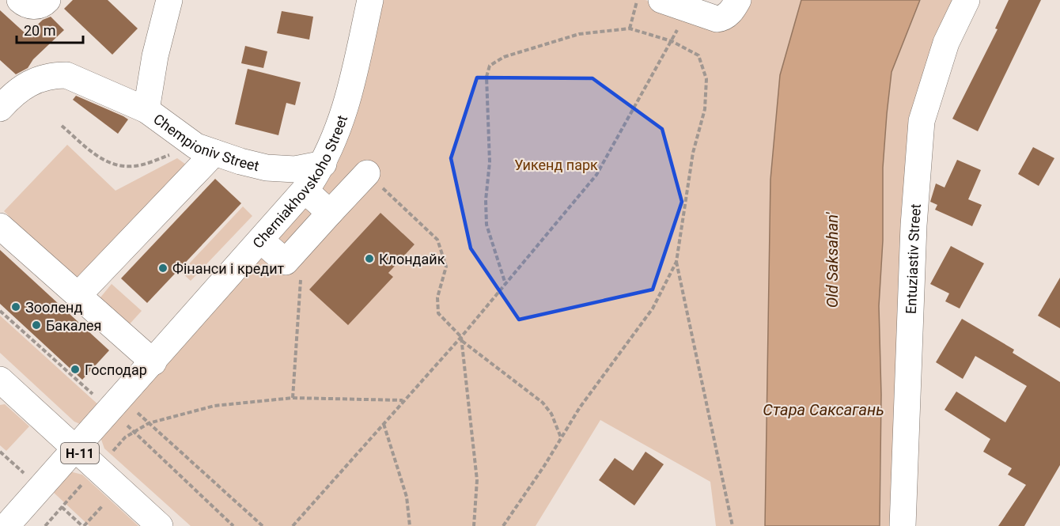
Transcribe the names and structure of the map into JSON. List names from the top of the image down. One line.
{"streets":{"street":["Chempioniv Street","Cherniakhovskoho Street","Entuziastiv Street","Н-11"]},"crossings":[["Chempioniv Street","Cherniakhovskoho Street"],["Cherniakhovskoho Street","Н-11"]],"water":["Old Saksahan'","Стара Саксагань"],"parks":["Уикенд парк"],"places":["Клондайк","Фінанси і кредит","Зооленд","Бакалея","Господар"],"scale_bar":"20 m"}
